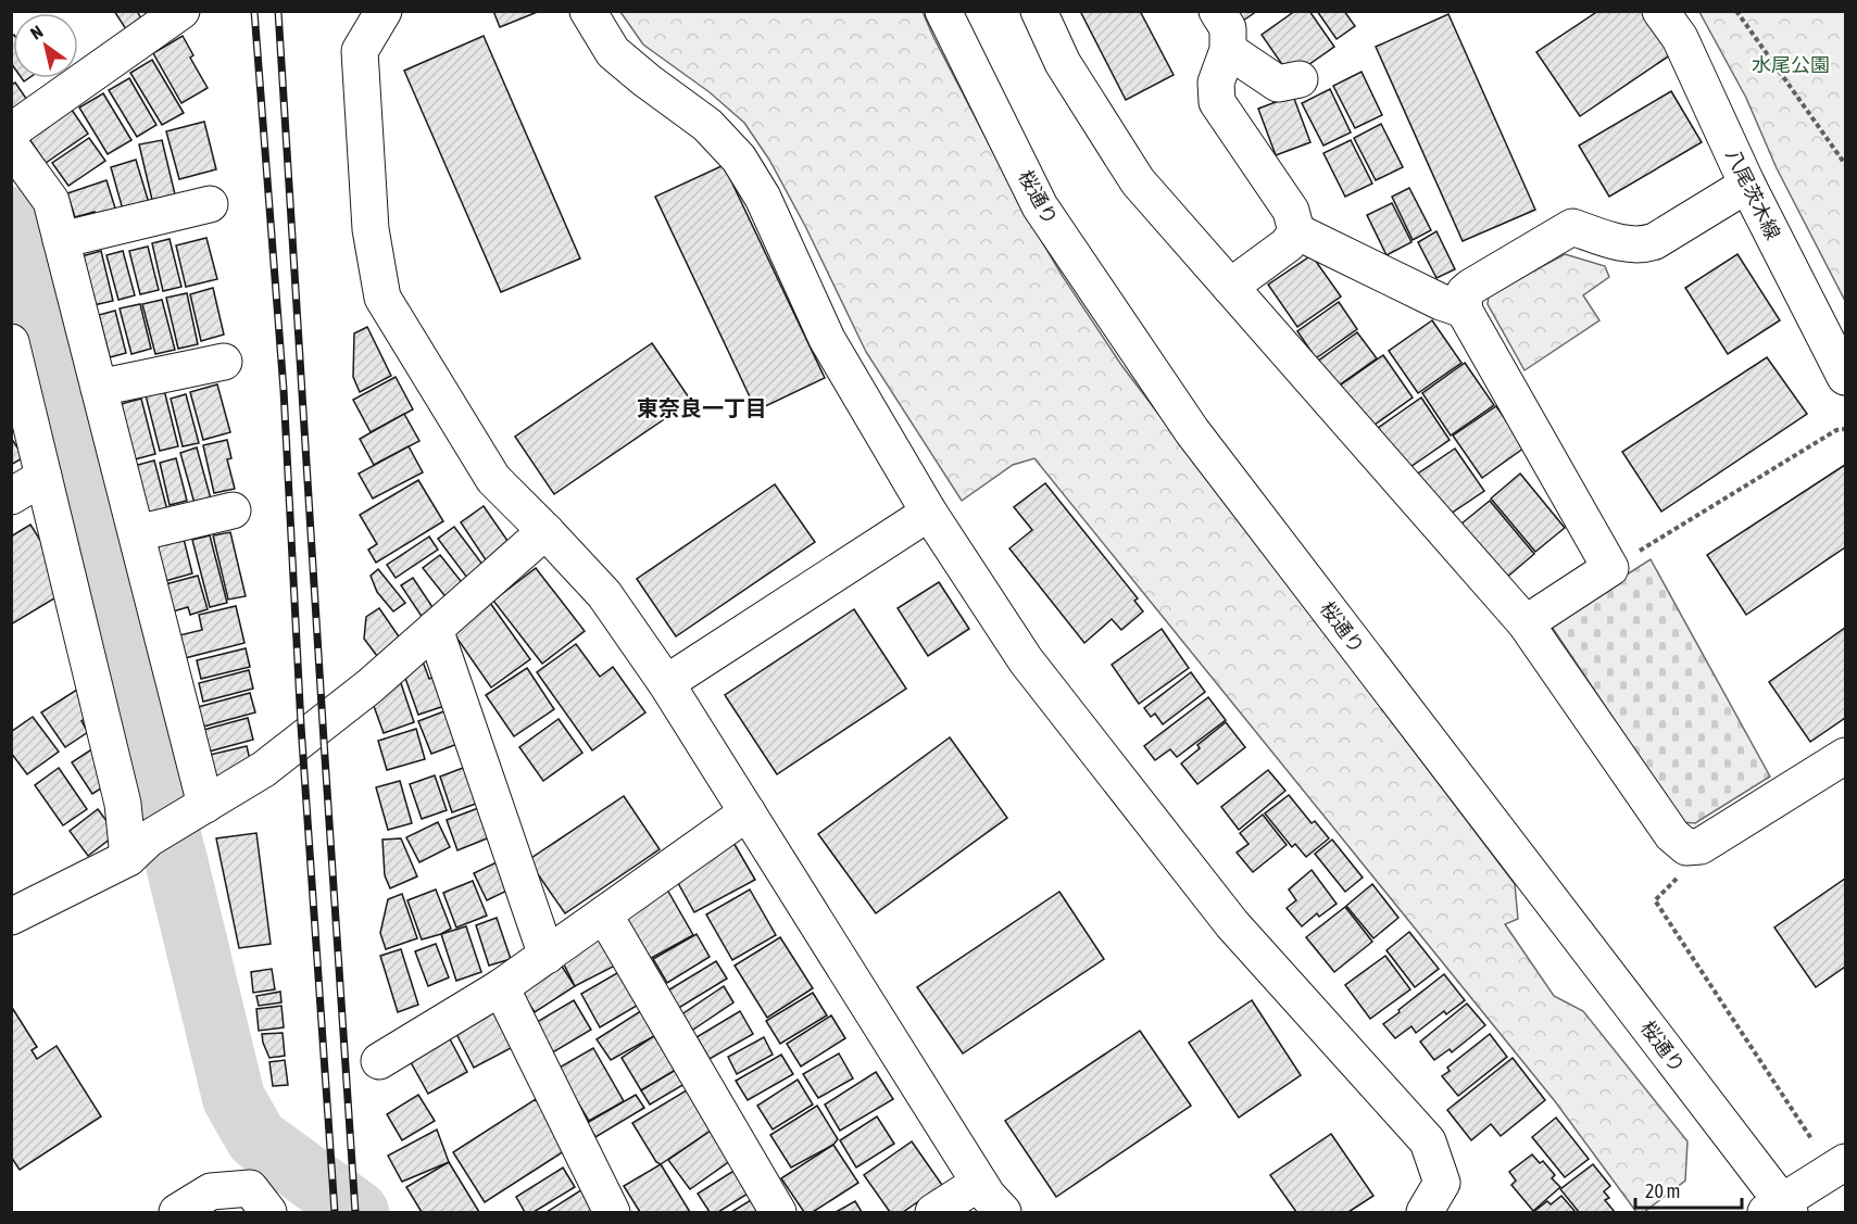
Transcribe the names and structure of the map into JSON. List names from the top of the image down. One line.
{"streets":{"street":["八尾茨木線","桜通り"]},"districts":["東奈良一丁目"],"parks":["水尾公園"],"scale_bar":"20 m","north":"top left"}
